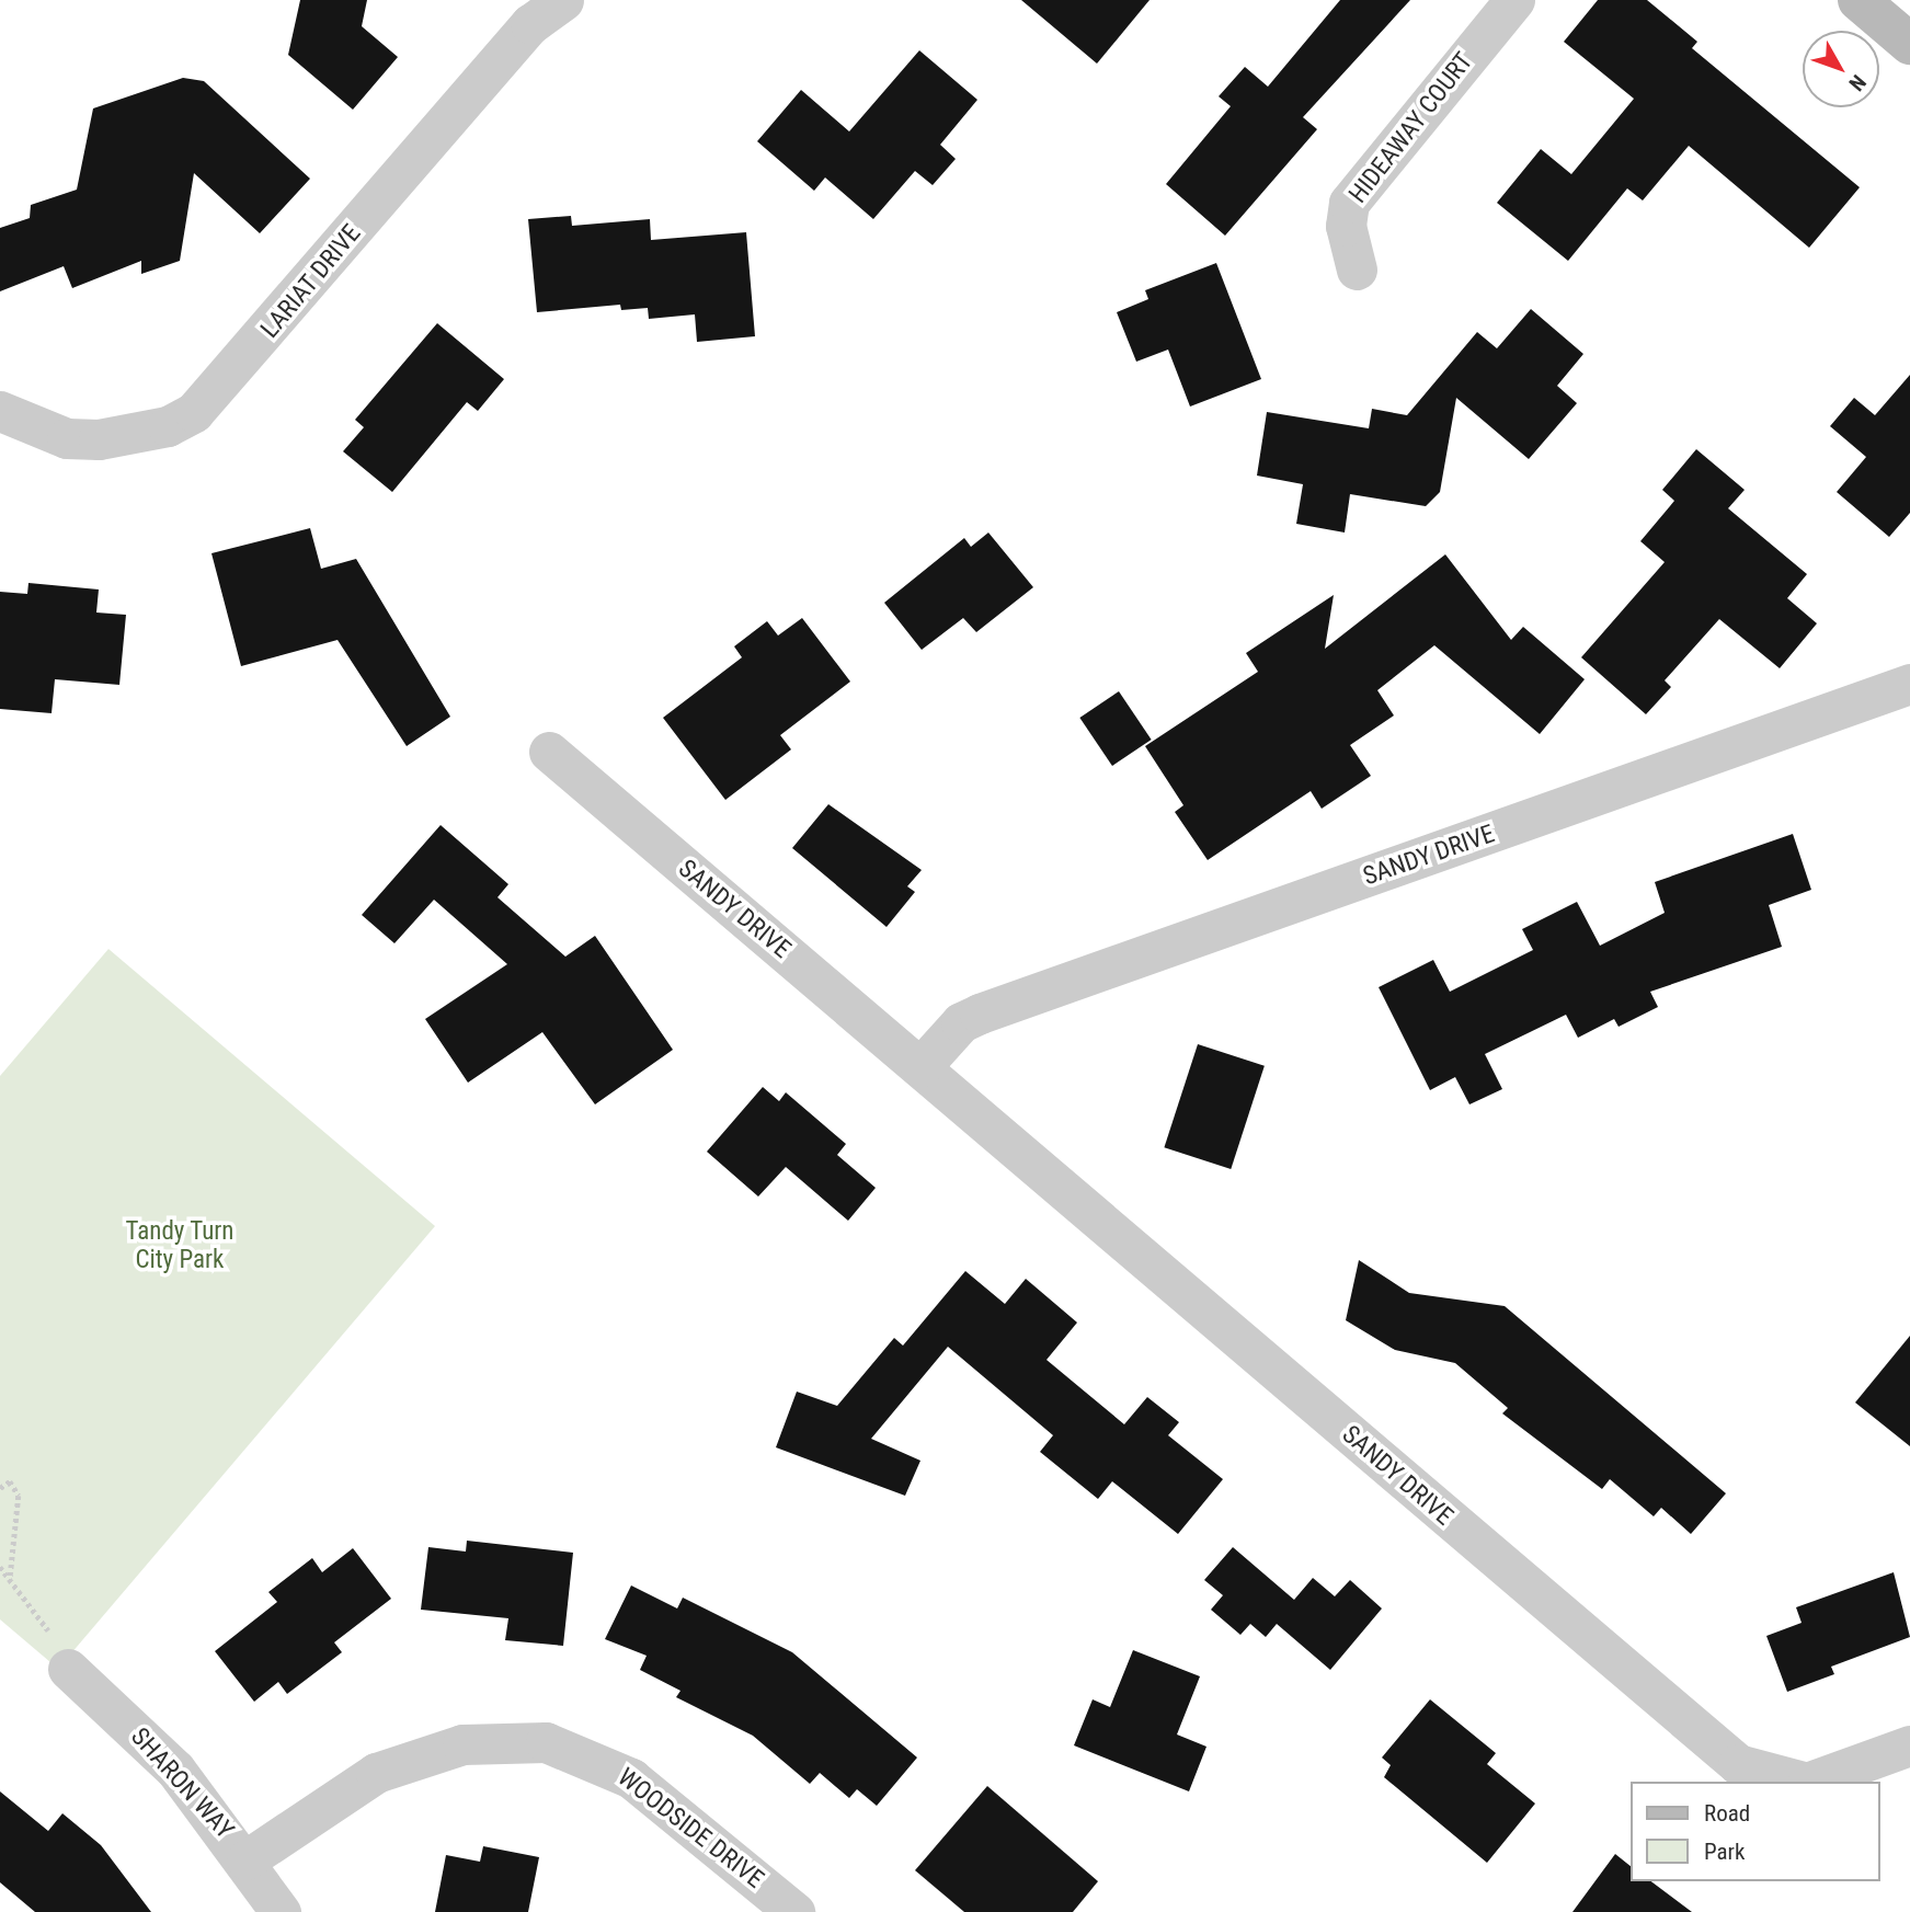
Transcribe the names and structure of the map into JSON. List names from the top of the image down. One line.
{"streets":{"street":["HIDEAWAY COURT","LARIAT DRIVE","SANDY DRIVE","SHARON WAY","WOODSIDE DRIVE"]},"crossings":[["SHARON WAY","WOODSIDE DRIVE"]],"parks":["Tandy Turn City Park"],"legend":["Road","Park"],"north":"bottom right"}
